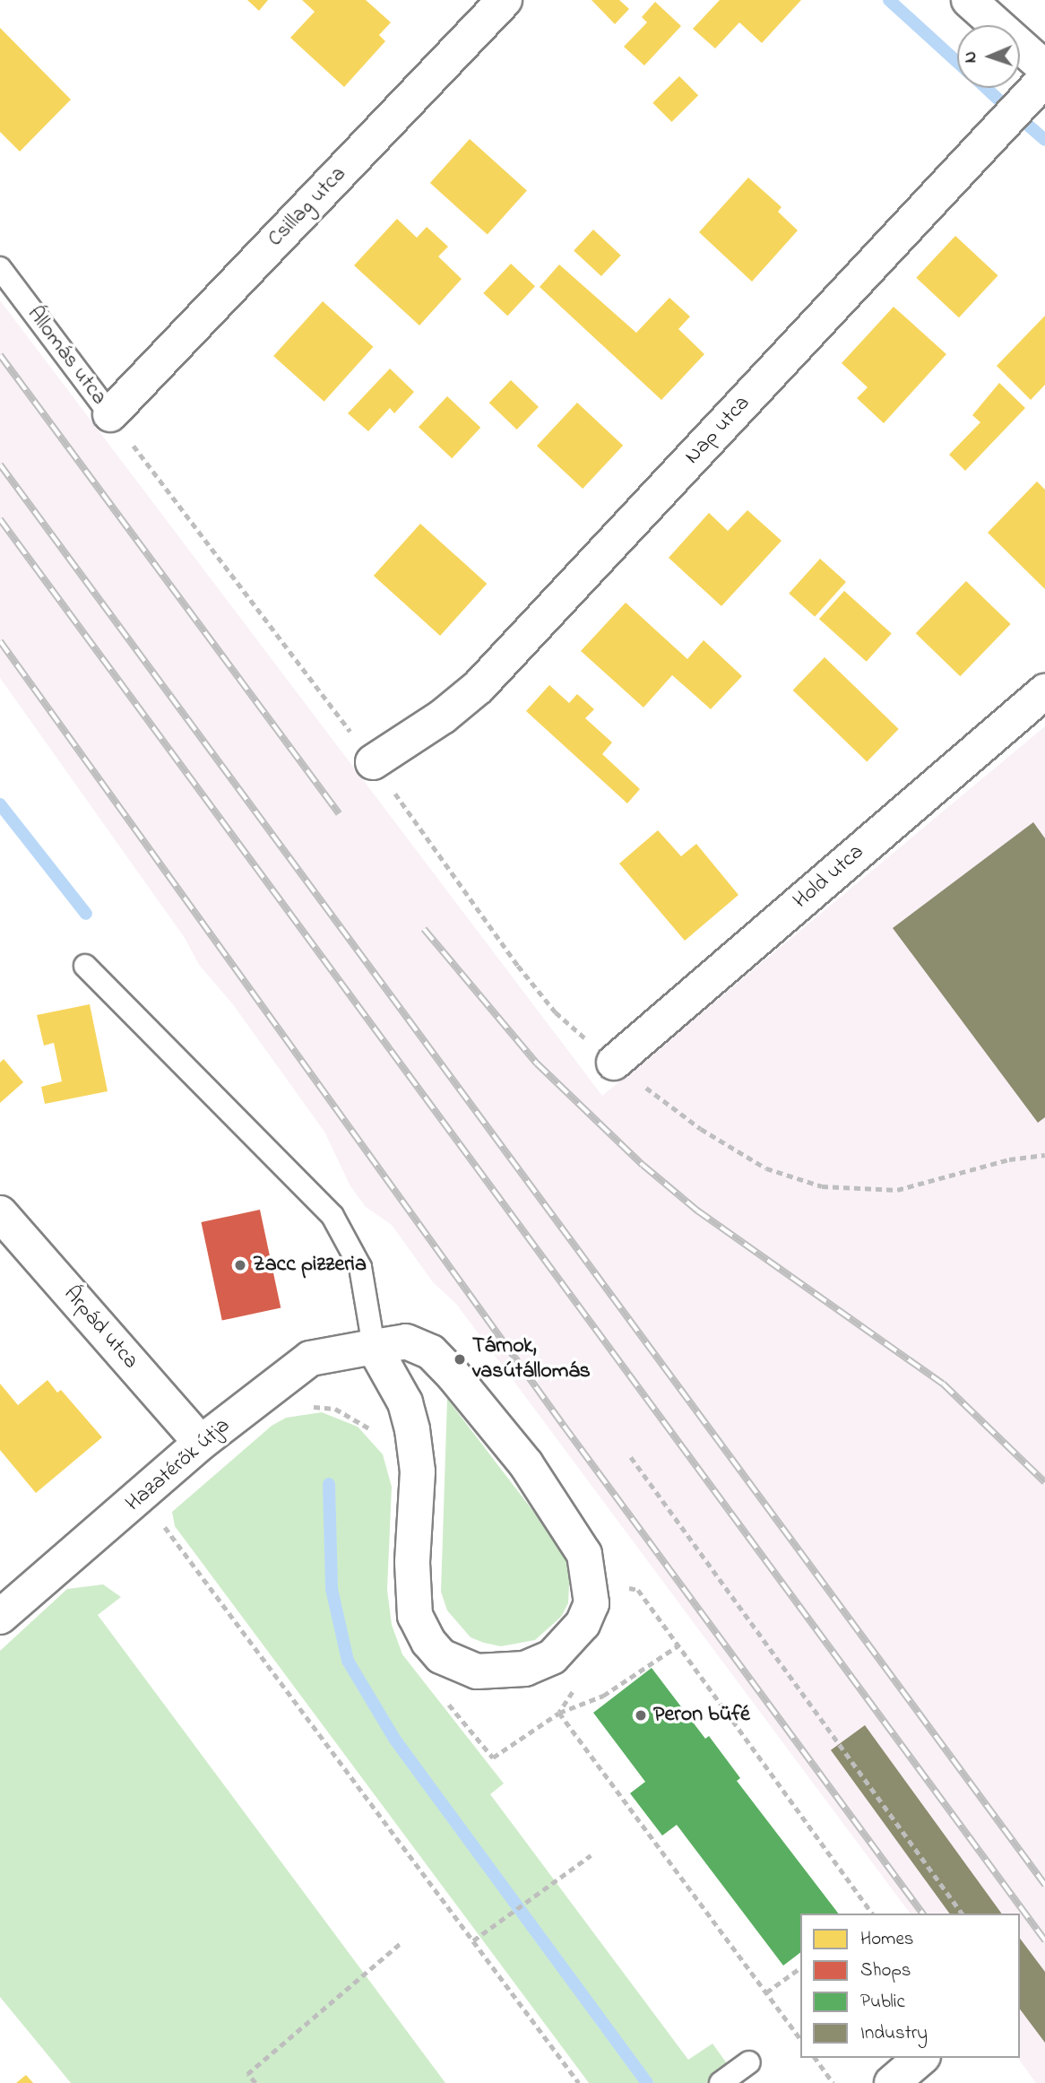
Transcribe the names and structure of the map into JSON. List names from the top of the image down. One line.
{"streets":{"street":["Csillag utca","Nap utca","Hold utca","Árpád utca","Hazatérők útja"],"lane":["Állomás utca"]},"crossings":[["Csillag utca","Állomás utca"],["Árpád utca","Hazatérők útja"]],"places":["Zacc pizzeria","Tárnok, vasútállomás","Peron büfé"],"legend":["Homes","Shops","Public","Industry"],"north":"left"}
